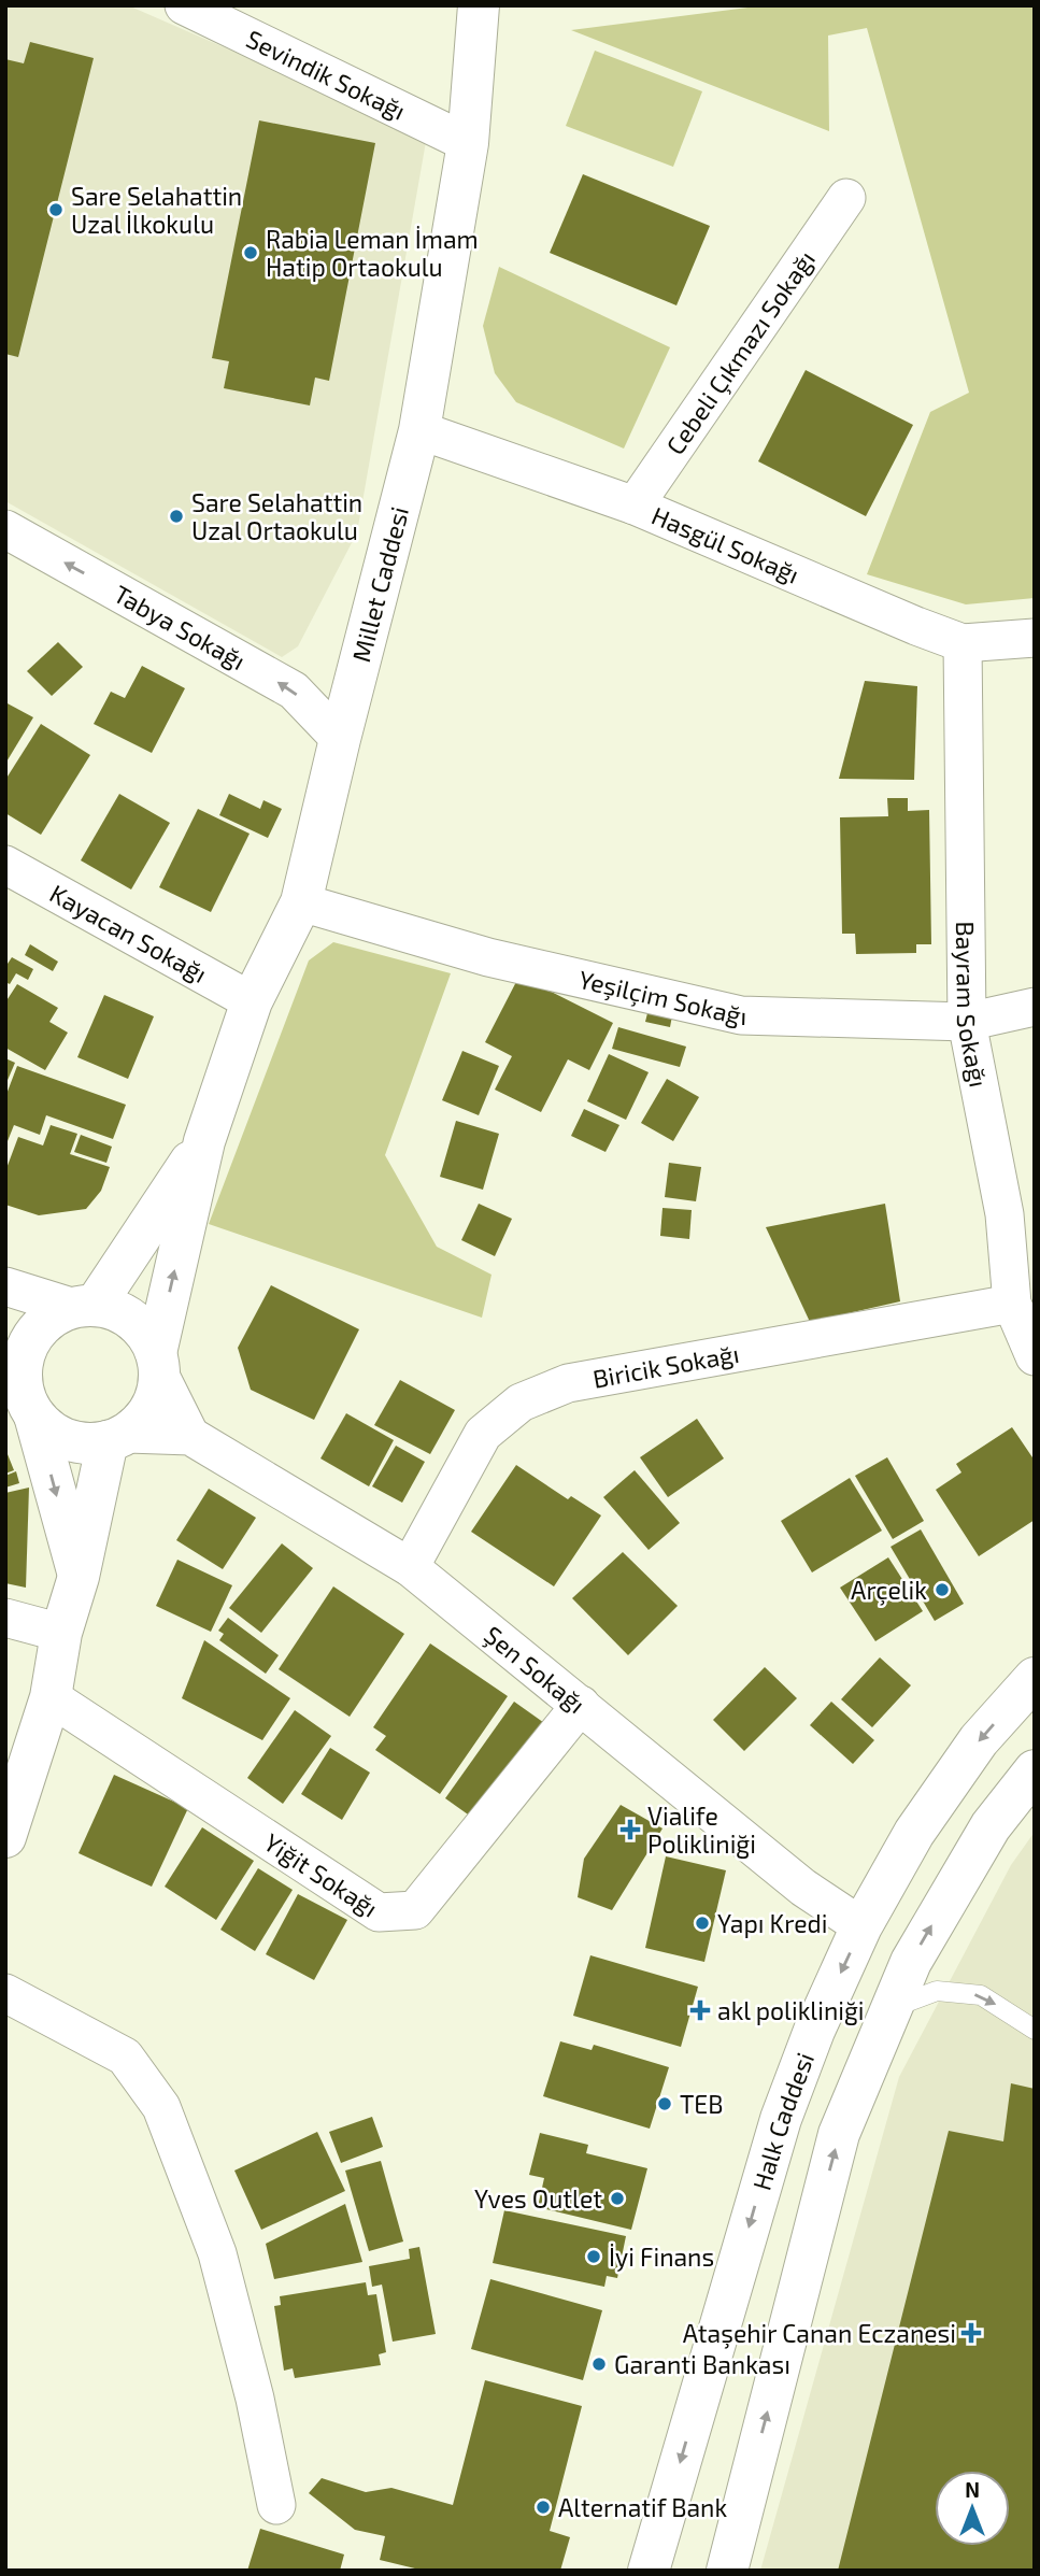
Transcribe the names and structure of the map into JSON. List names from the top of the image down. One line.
{"streets":{"street":["Sevindik Sokağı","Cebeli Çıkmazı Sokağı","Hasgül Sokağı","Millet Caddesi","Tabya Sokağı","Kayacan Sokağı","Yeşilçim Sokağı","Bayram Sokağı","Biricik Sokağı","Şen Sokağı","Yiğit Sokağı","Halk Caddesi"]},"crossings":[["Sevindik Sokağı","Millet Caddesi"],["Cebeli Çıkmazı Sokağı","Hasgül Sokağı"],["Hasgül Sokağı","Millet Caddesi"],["Hasgül Sokağı","Bayram Sokağı"],["Millet Caddesi","Tabya Sokağı"],["Millet Caddesi","Kayacan Sokağı"],["Millet Caddesi","Yeşilçim Sokağı"],["Yeşilçim Sokağı","Bayram Sokağı"],["Bayram Sokağı","Biricik Sokağı"],["Biricik Sokağı","Şen Sokağı"],["Şen Sokağı","Yiğit Sokağı"],["Şen Sokağı","Halk Caddesi"]],"one_way":["Tabya Sokağı"],"places":{"other":["Sare Selahattin Uzal İlkokulu","Rabia Leman İmam Hatip Ortaokulu","Sare Selahattin Uzal Ortaokulu","Arçelik","Yapı Kredi","TEB","Yves Outlet","İyi Finans","Garanti Bankası","Alternatif Bank"],"health":["Vialife Polikliniği","akl polikliniği","Ataşehir Canan Eczanesi"]},"north":"top"}
